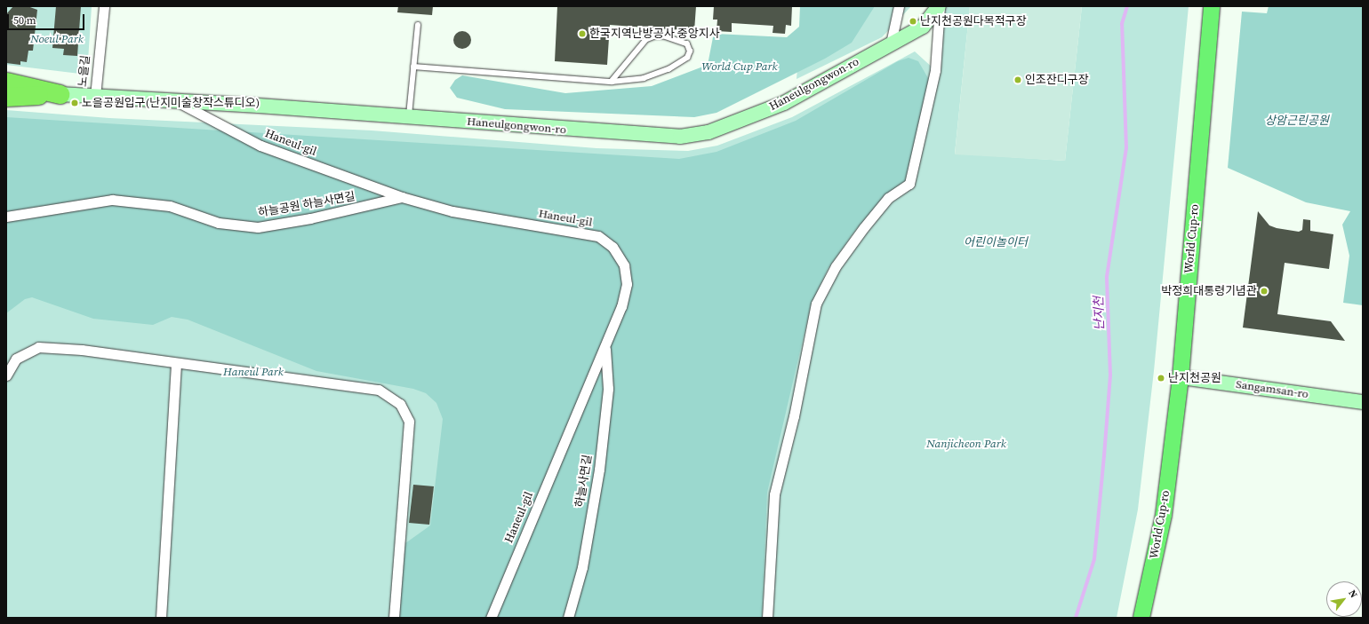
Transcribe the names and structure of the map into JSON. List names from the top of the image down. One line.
{"streets":{"main road":["World Cup-ro"],"street":["노을길","Haneulgongwon-ro","Haneul-gil","하늘공원 하늘사면길","Sangamsan-ro","하늘사면길"]},"crossings":[["노을길","Haneulgongwon-ro"],["Haneulgongwon-ro","Haneul-gil"],["Haneul-gil","하늘공원 하늘사면길"],["Haneul-gil","하늘사면길"],["World Cup-ro","Sangamsan-ro"]],"water":["난지천"],"parks":["Noeul Park","World Cup Park","상암근린공원","어린이놀이터","Haneul Park","Nanjicheon Park"],"places":["난지천공원다목적구장","한국지역난방공사 중앙지사","인조잔디구장","노을공원입구(난지미술창작스튜디오)","박정희대통령기념관","난지천공원"],"scale_bar":"50 m","north":"top right"}
